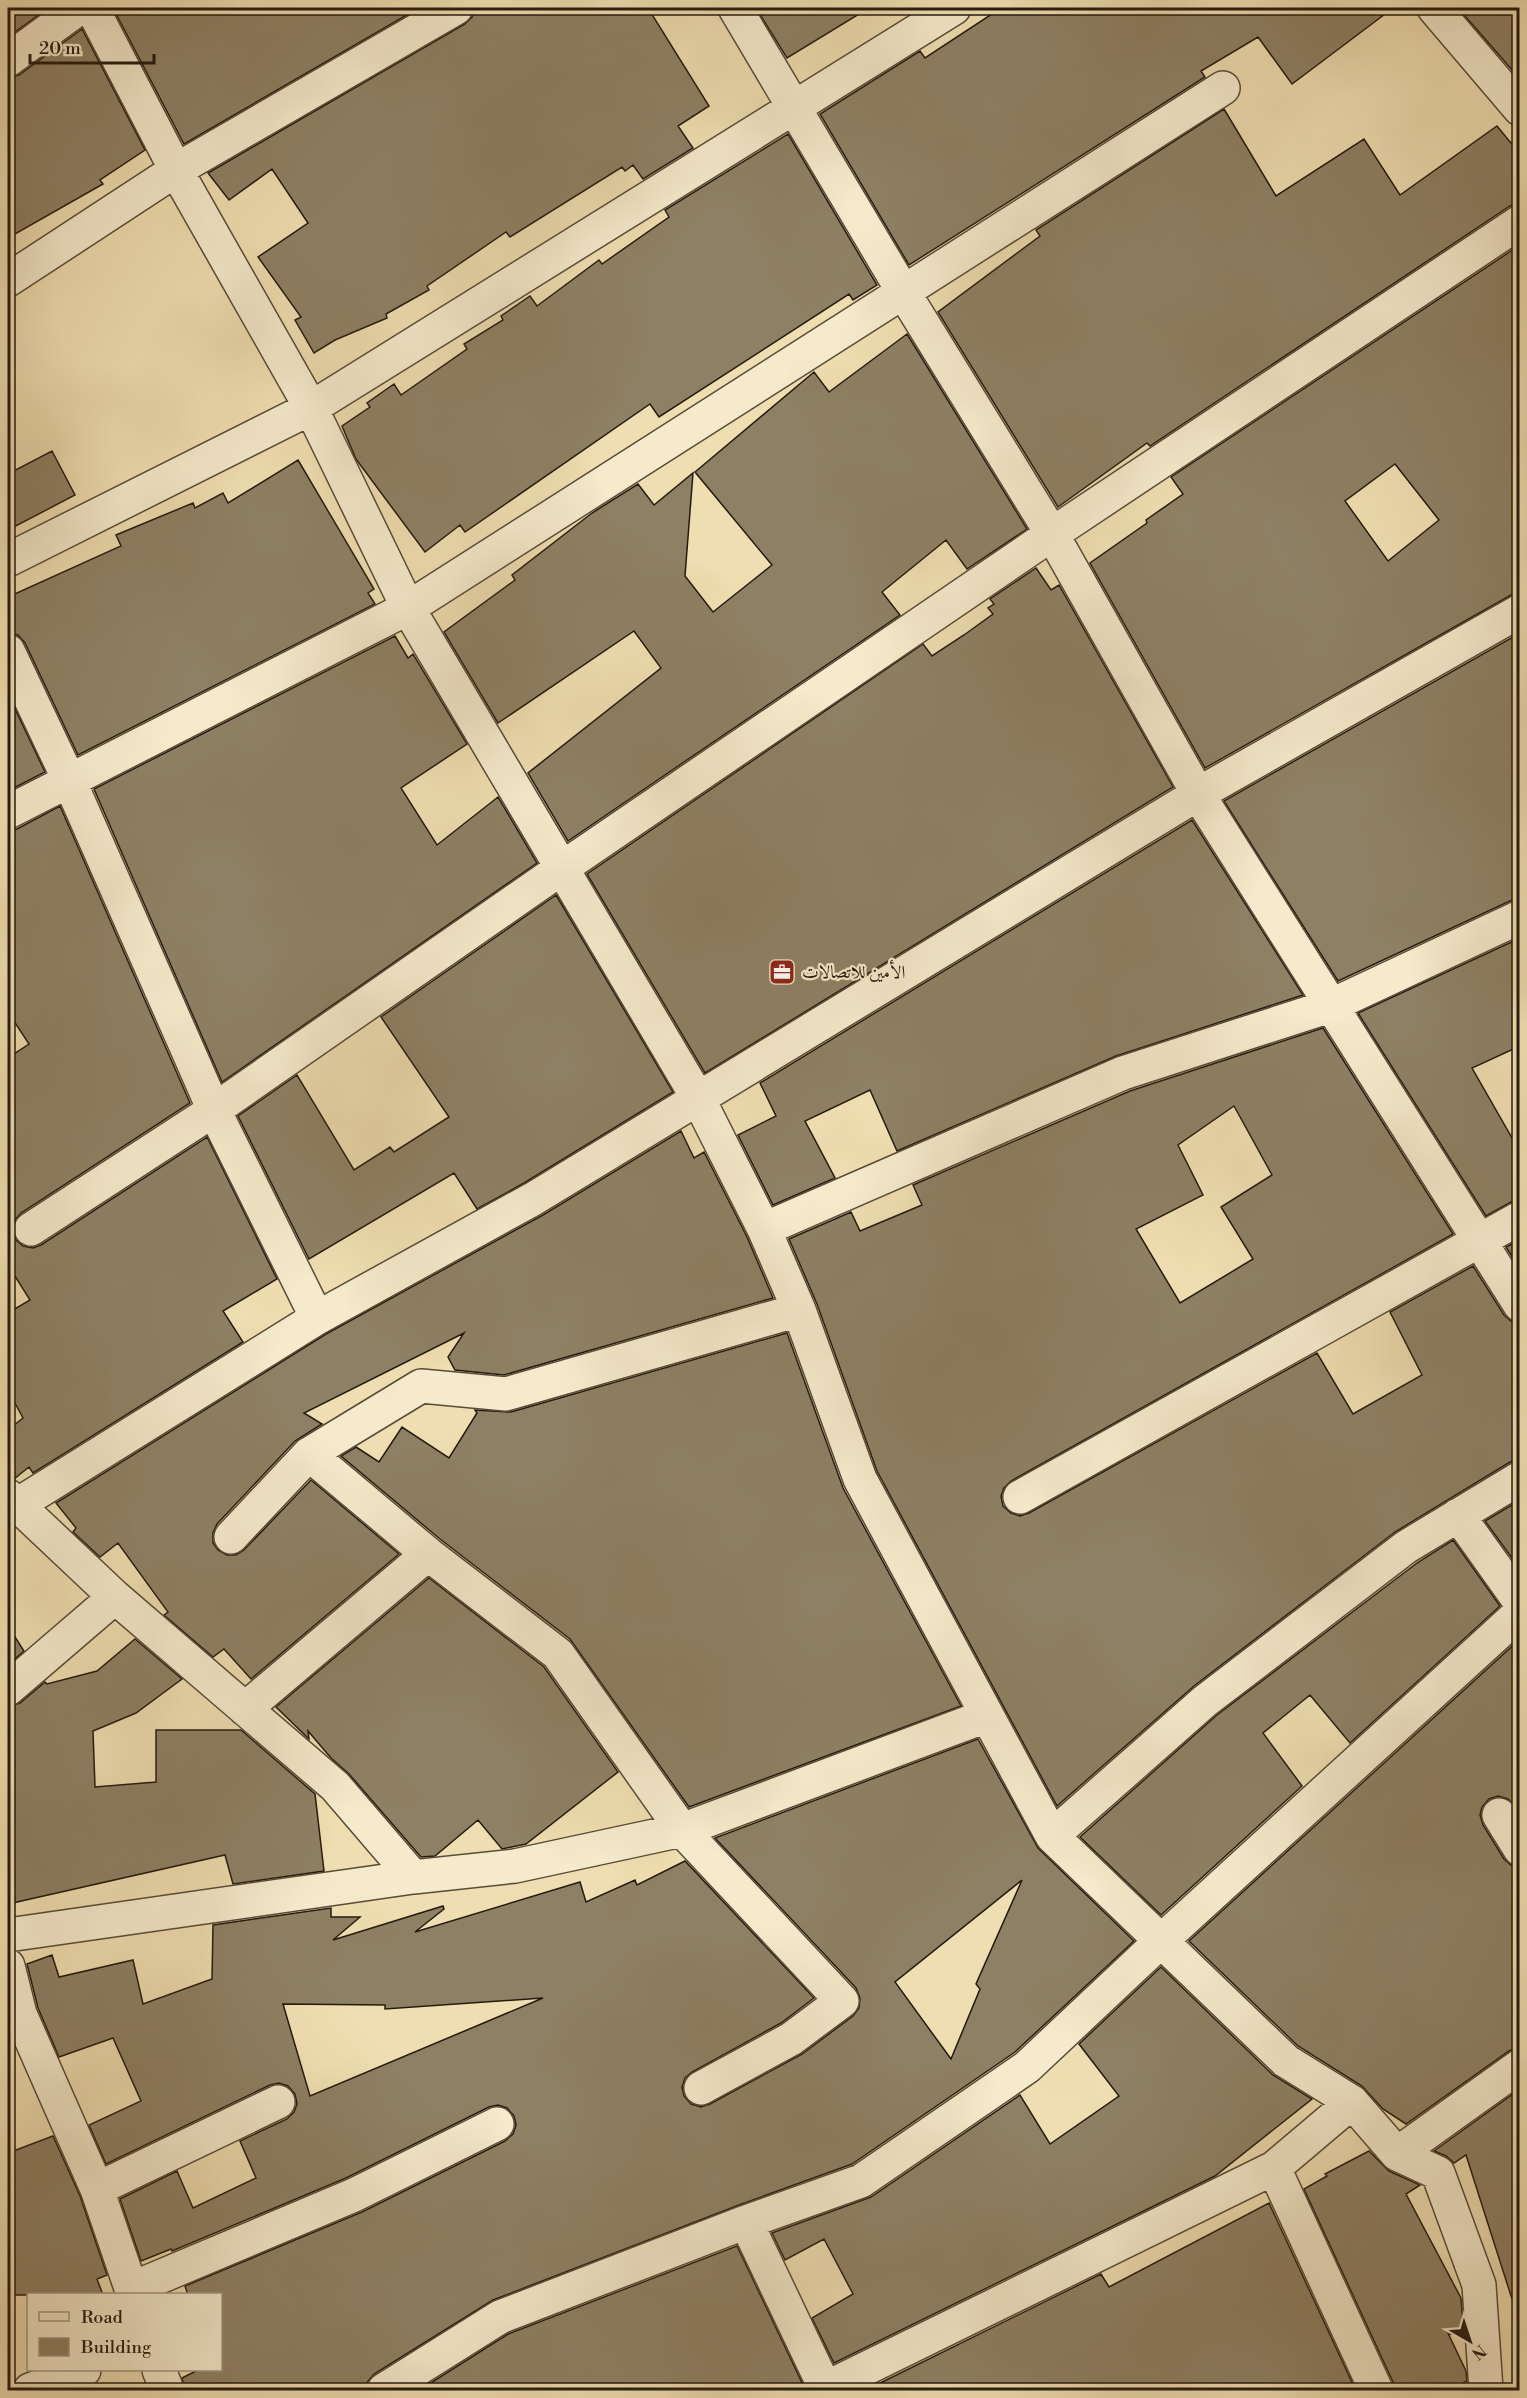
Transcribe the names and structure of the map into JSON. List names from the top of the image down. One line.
{"places":{"office":["الأمين للاتصالات"]},"legend":["Road","Building"],"scale_bar":"20 m","north":"bottom right"}
